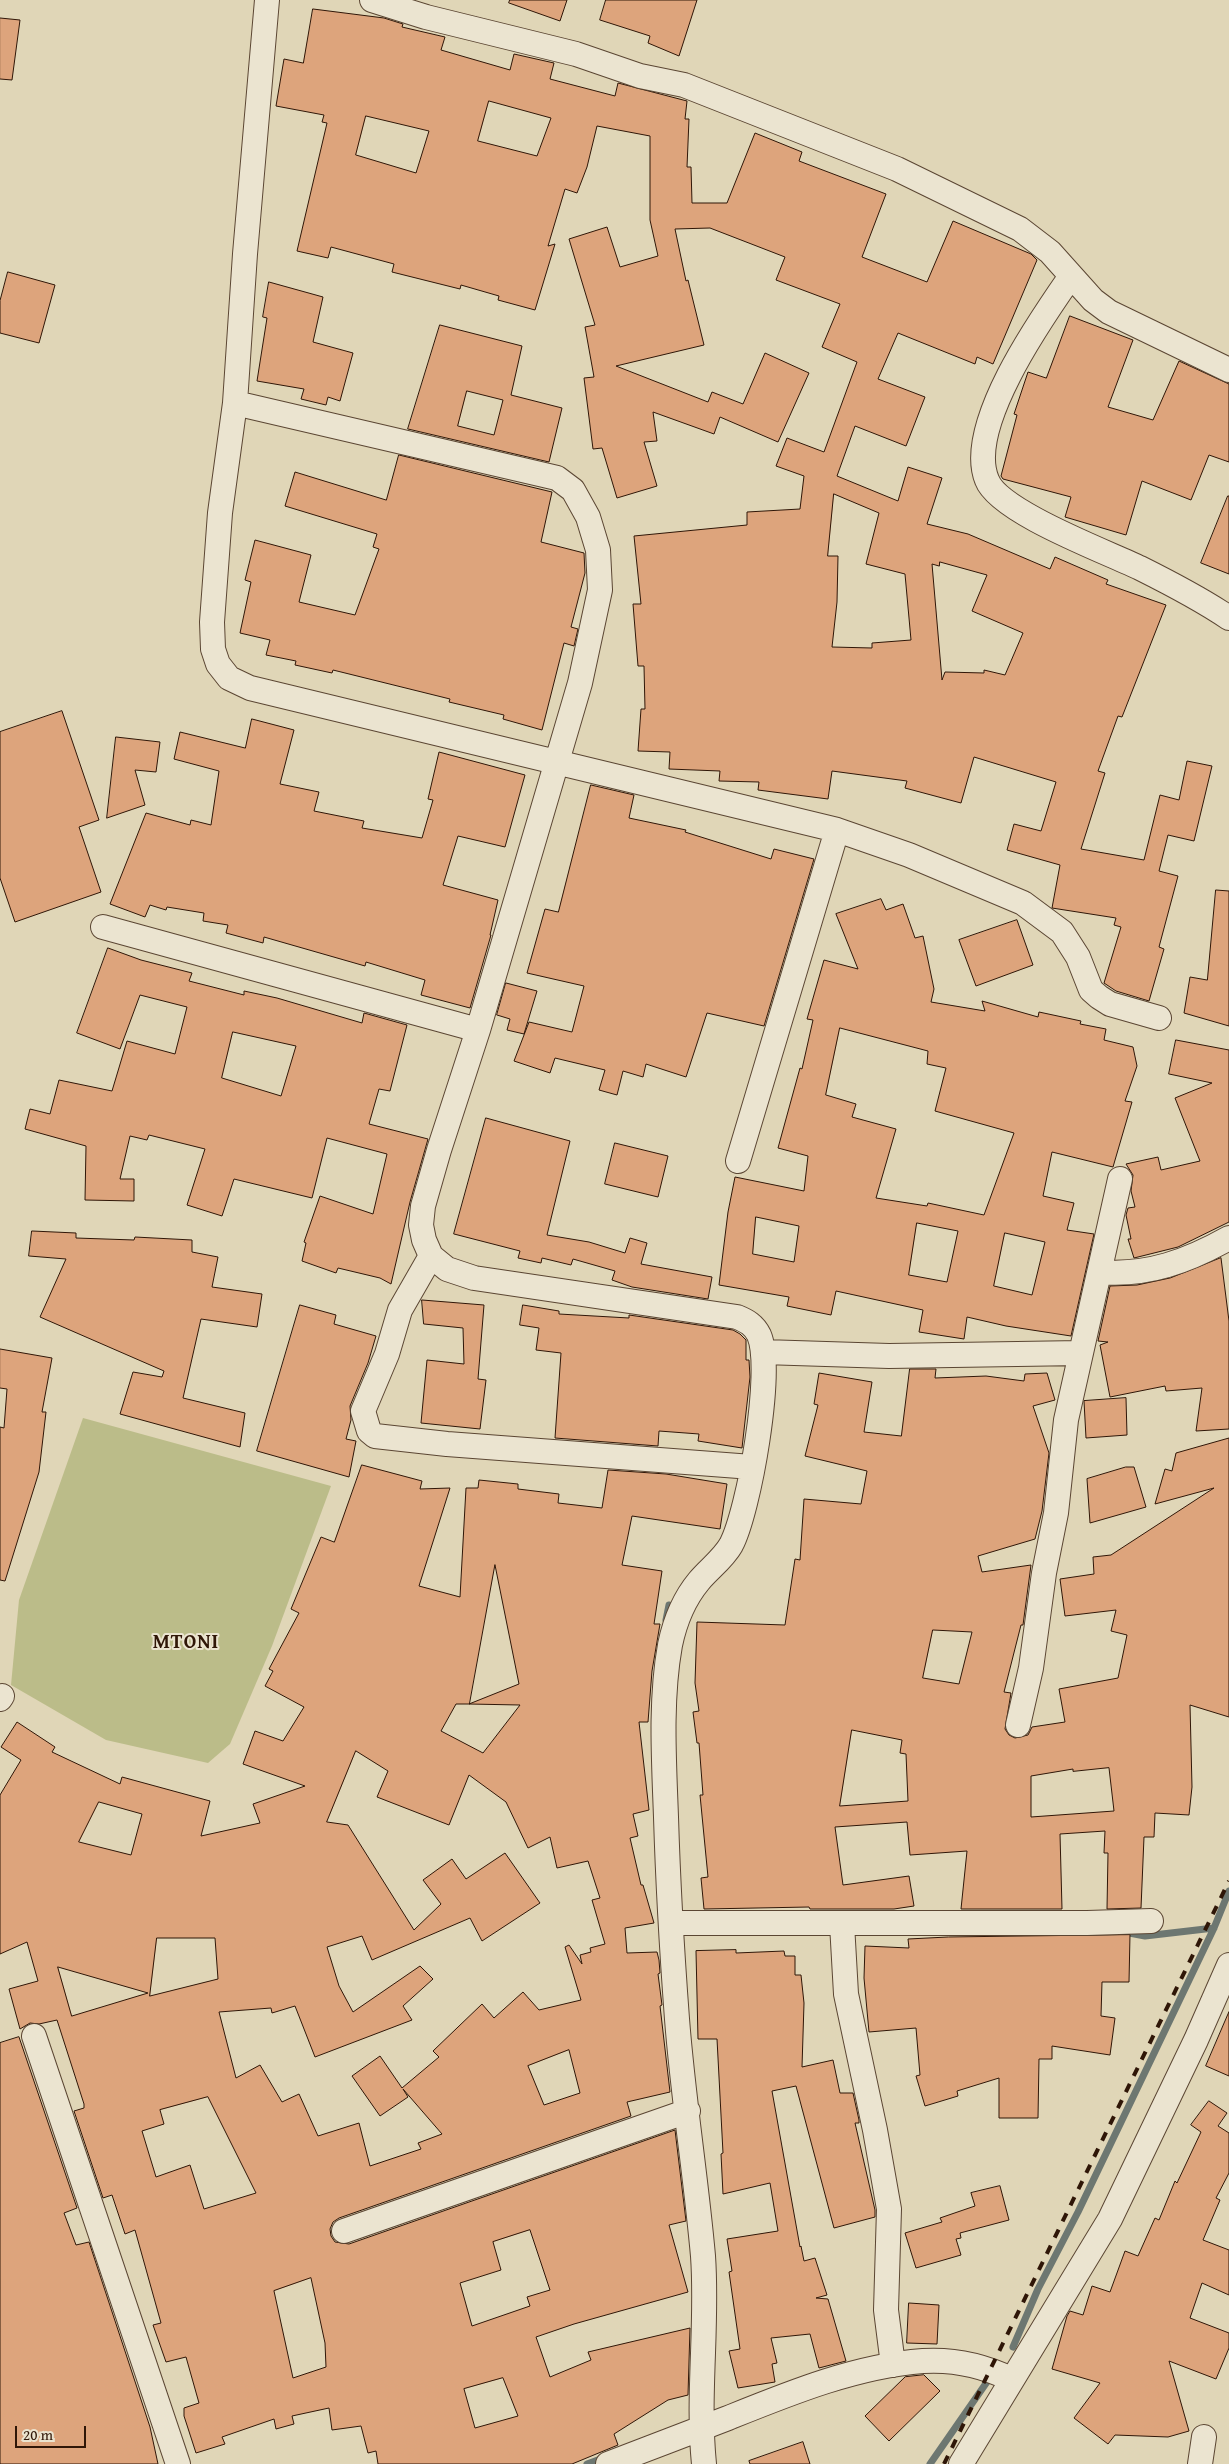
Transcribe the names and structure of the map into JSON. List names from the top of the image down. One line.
{"districts":["MTONI"],"scale_bar":"20 m"}
